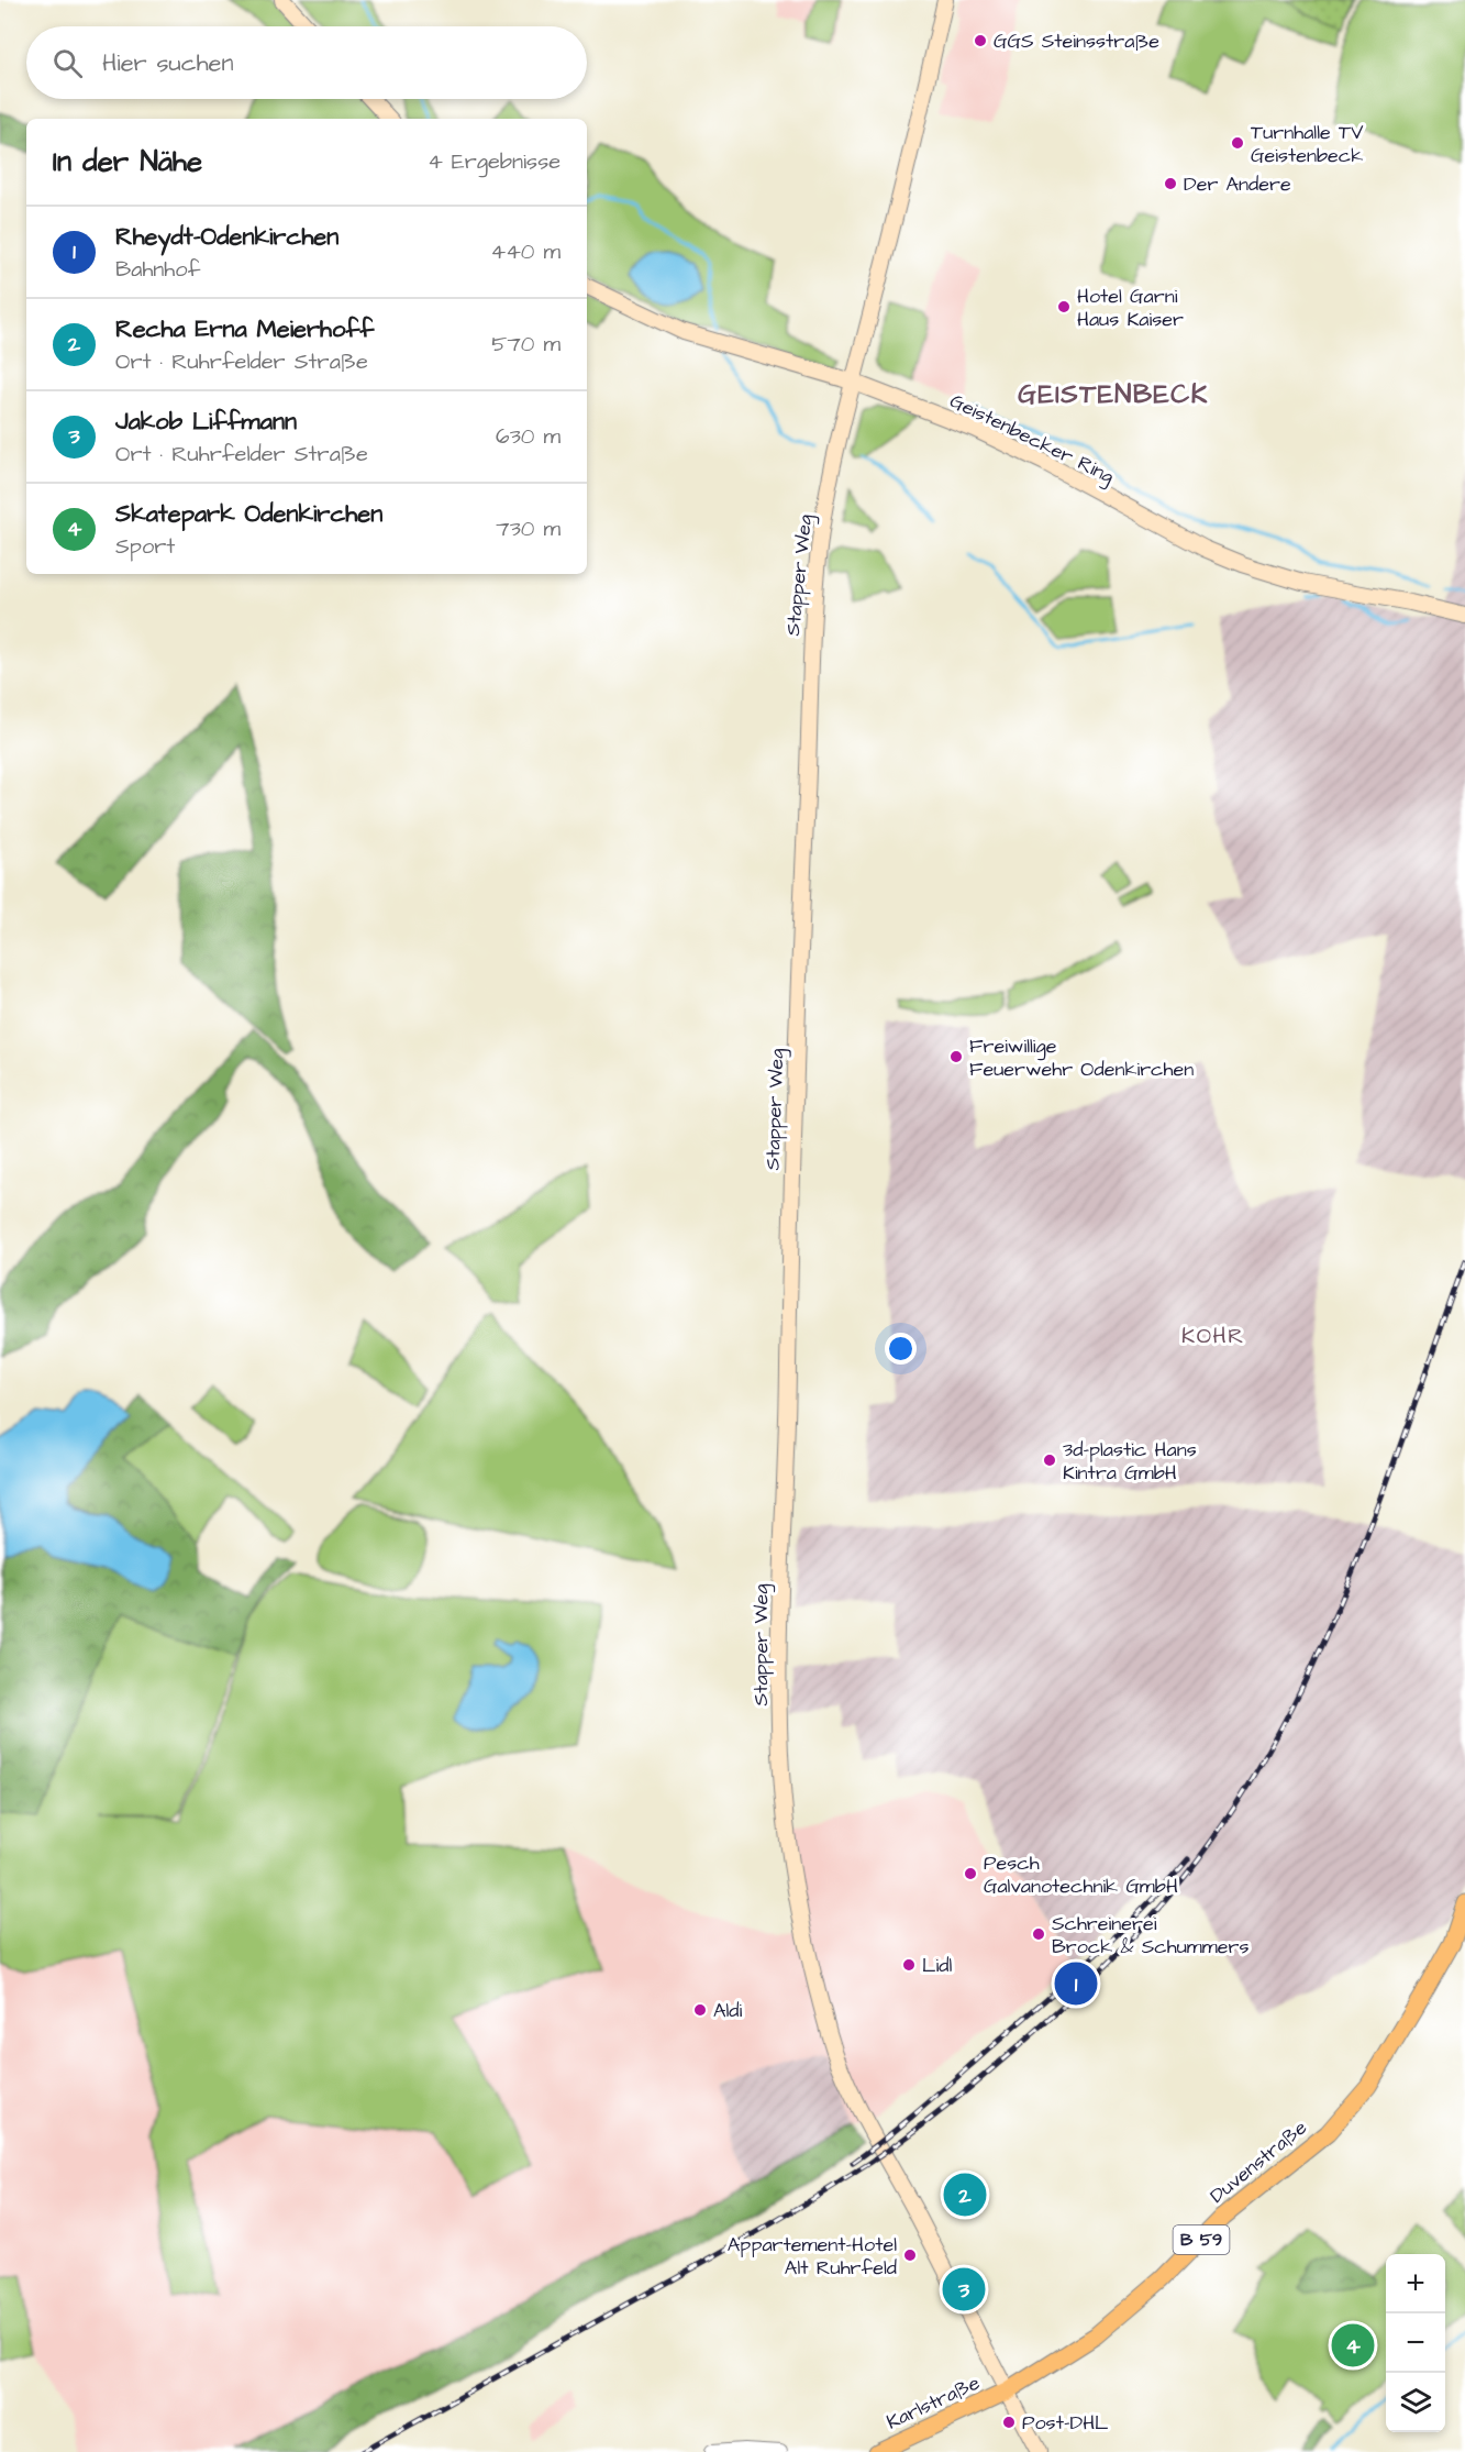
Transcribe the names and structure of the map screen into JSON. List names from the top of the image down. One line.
{"streets":{"main road":["Geistenbecker Ring","Stapper Weg","Duvenstraße","B 59","Karlstraße"]},"crossings":[["Geistenbecker Ring","Stapper Weg"],["Stapper Weg","Duvenstraße"],["Stapper Weg","Karlstraße"],["Duvenstraße","Karlstraße"]],"districts":["GEISTENBECK","KOHR"],"places":["GGS Steinsstraße","Turnhalle TV Geistenbeck","Der Andere","Hotel Garni Haus Kaiser","Freiwillige Feuerwehr Odenkirchen","3d-plastic Hans Kintra GmbH","Pesch Galvanotechnik GmbH","Schreinerei Brock & Schummers","Lidl","Aldi","Appartement-Hotel Alt Ruhrfeld","Post-DHL"],"page":{"search":"Hier suchen","heading":["In der Nähe","4 Ergebnisse"],"list":[{"mark":"1","name":"Rheydt-Odenkirchen","note":"Bahnhof","value":"440 m"},{"mark":"2","name":"Recha Erna Meierhoff","note":"Ort · Ruhrfelder Straße","value":"570 m"},{"mark":"3","name":"Jakob Liffmann","note":"Ort · Ruhrfelder Straße","value":"630 m"},{"mark":"4","name":"Skatepark Odenkirchen","note":"Sport","value":"730 m"}],"pins":["1","2","3","4"],"map_buttons":["+","−"]}}
